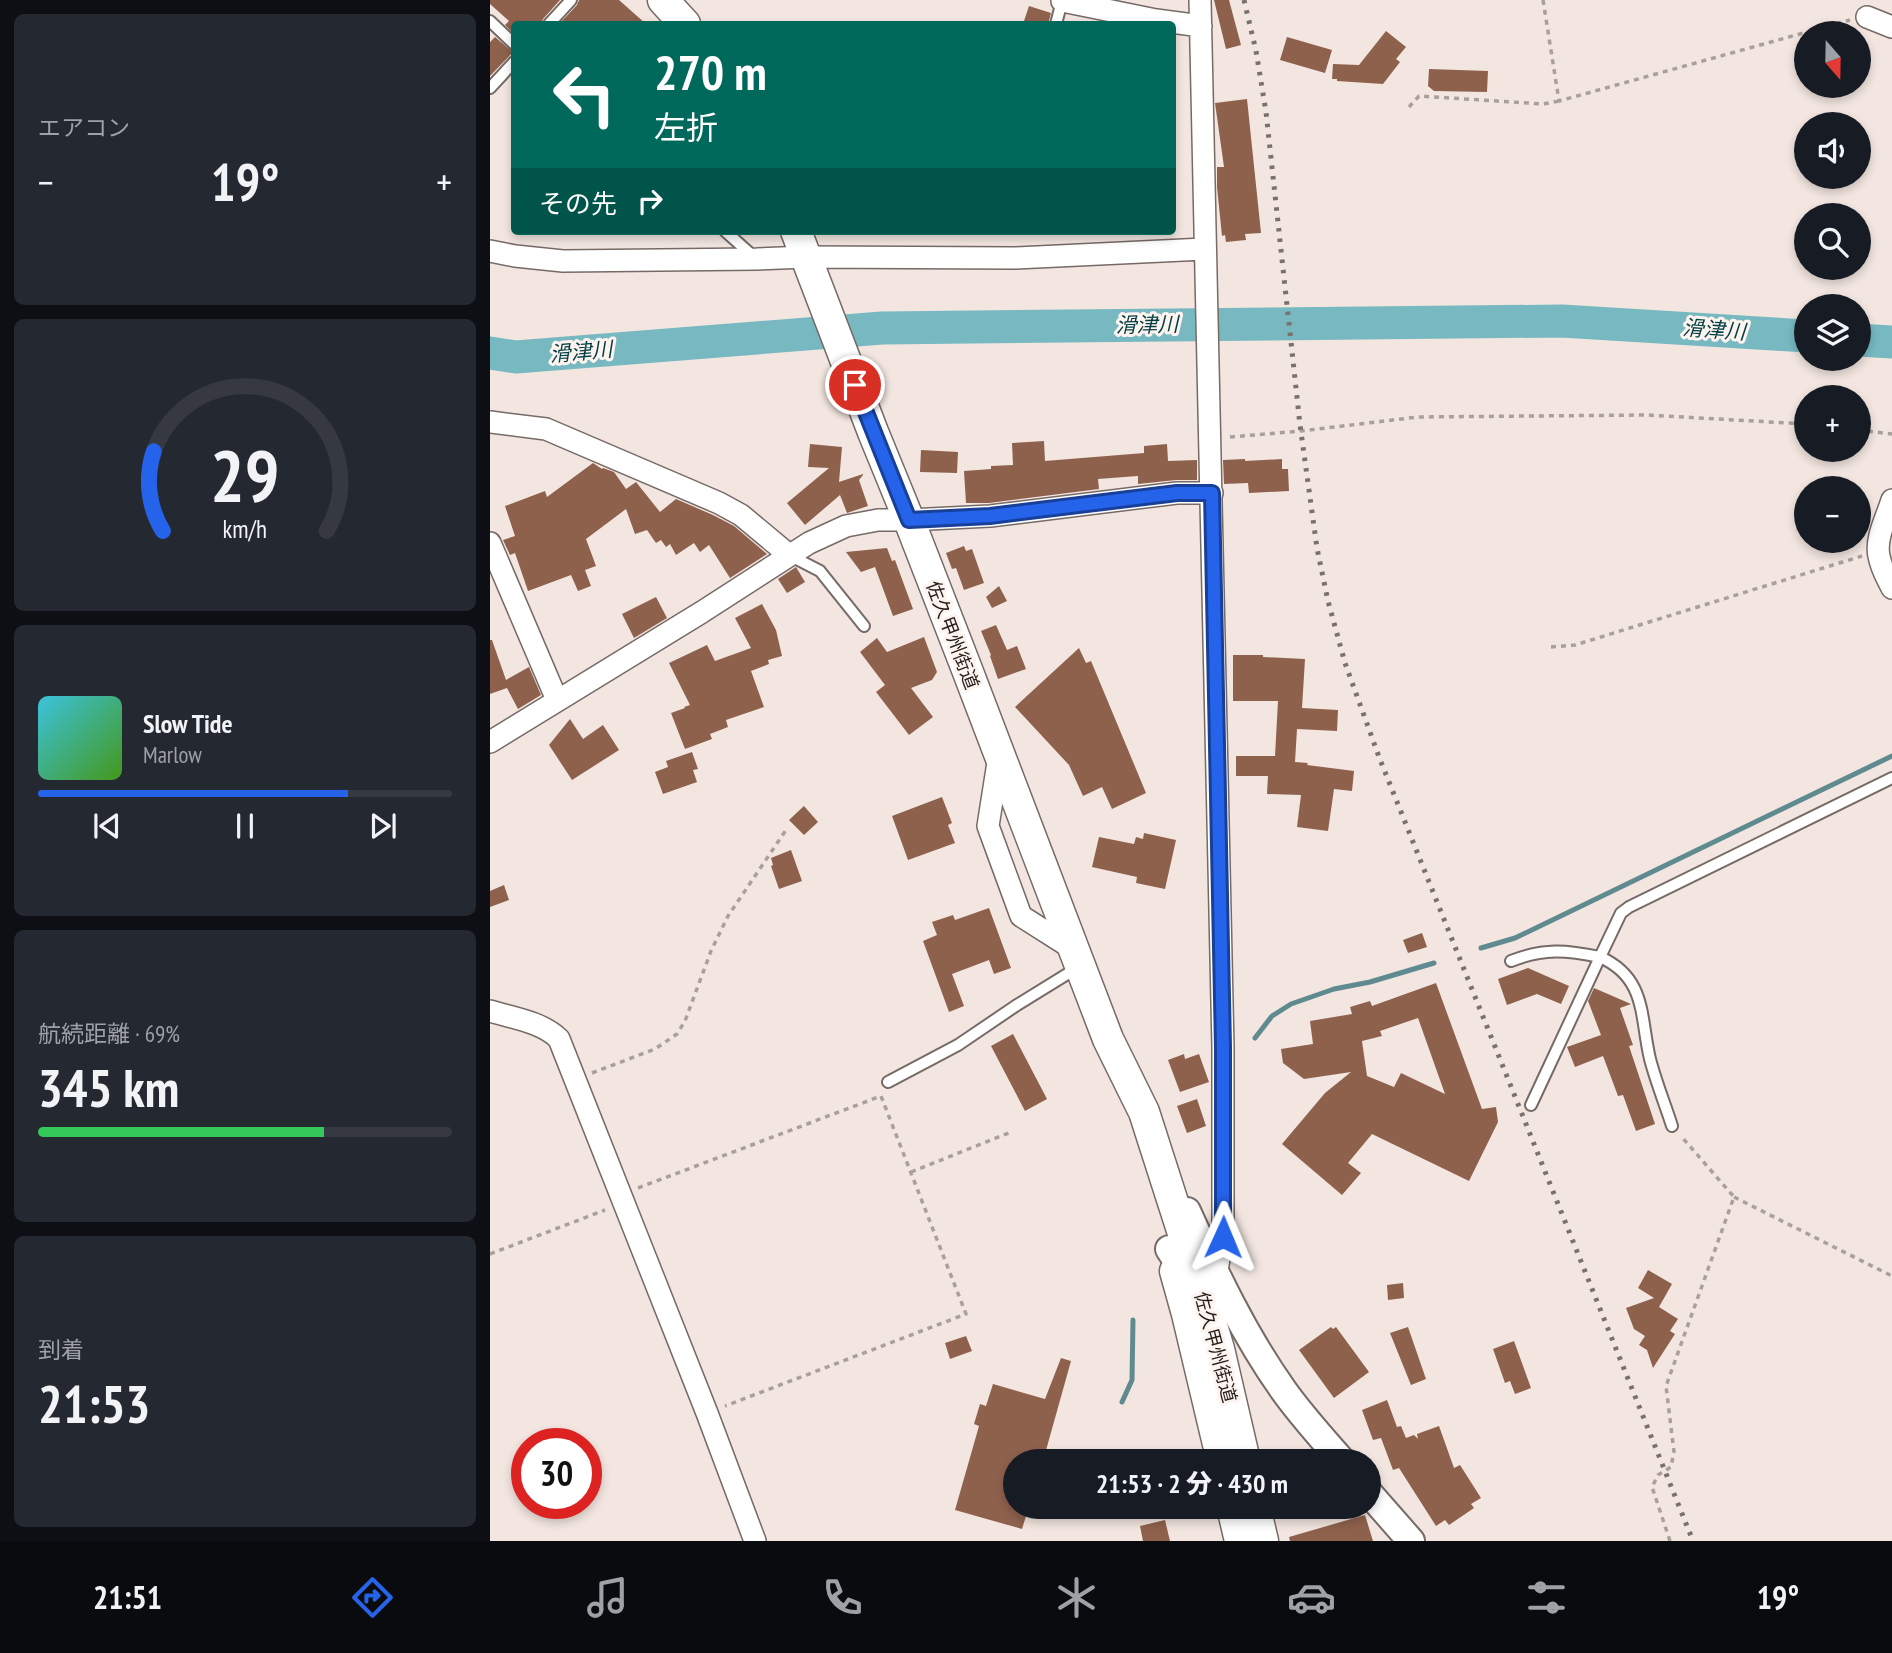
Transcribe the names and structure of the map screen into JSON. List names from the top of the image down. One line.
{"streets":{"main road":["佐久甲州街道"]},"water":["滑津川"],"north":"bottom","page":{"tile":["エアコン",["航続距離 · 69%","345 km"],["到着","21:53"]],"map_buttons":["+","−"],"turn":["270 m","左折"],"heat":["−","19°","+"],"then":"その先","song":["Slow Tide","Marlow"],"limit":"30","trip":"21:53 · 2 分 · 430 m","tabs":["21:51","19°"],"gauge":["29","km/h"]}}
